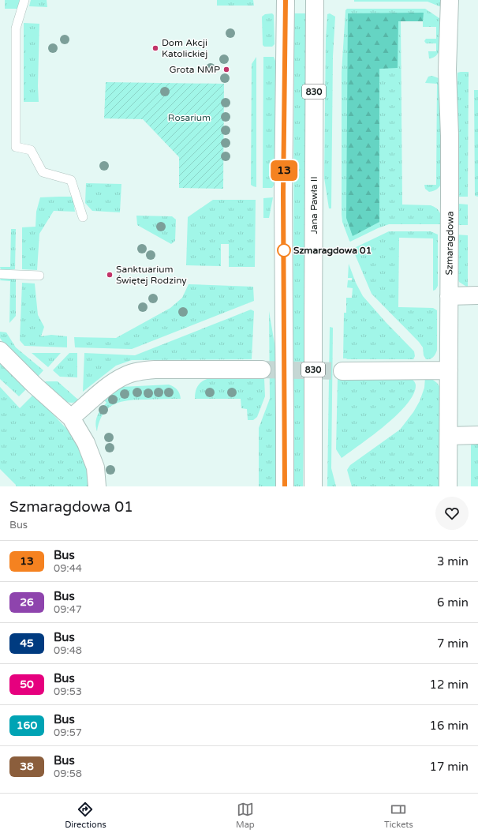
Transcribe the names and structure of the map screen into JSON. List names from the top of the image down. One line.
{"streets":{"street":["830","Jana Pawła II","Szmaragdowa"]},"parks":["Rosarium"],"places":["Dom Akcji Katolickiej","Grota NMP","Szmaragdowa 01","Sanktuarium Świętej Rodziny"],"lines":["bus line 13"],"page":{"on_map":"13","heading":["Szmaragdowa 01","Bus"],"list":[{"mark":"13","name":"Bus","note":"09:44","value":"3 min"},{"mark":"26","name":"Bus","note":"09:47","value":"6 min"},{"mark":"45","name":"Bus","note":"09:48","value":"7 min"},{"mark":"50","name":"Bus","note":"09:53","value":"12 min"},{"mark":"160","name":"Bus","note":"09:57","value":"16 min"},{"mark":"38","name":"Bus","note":"09:58","value":"17 min"}],"tabs":["Directions","Map","Tickets"]}}
